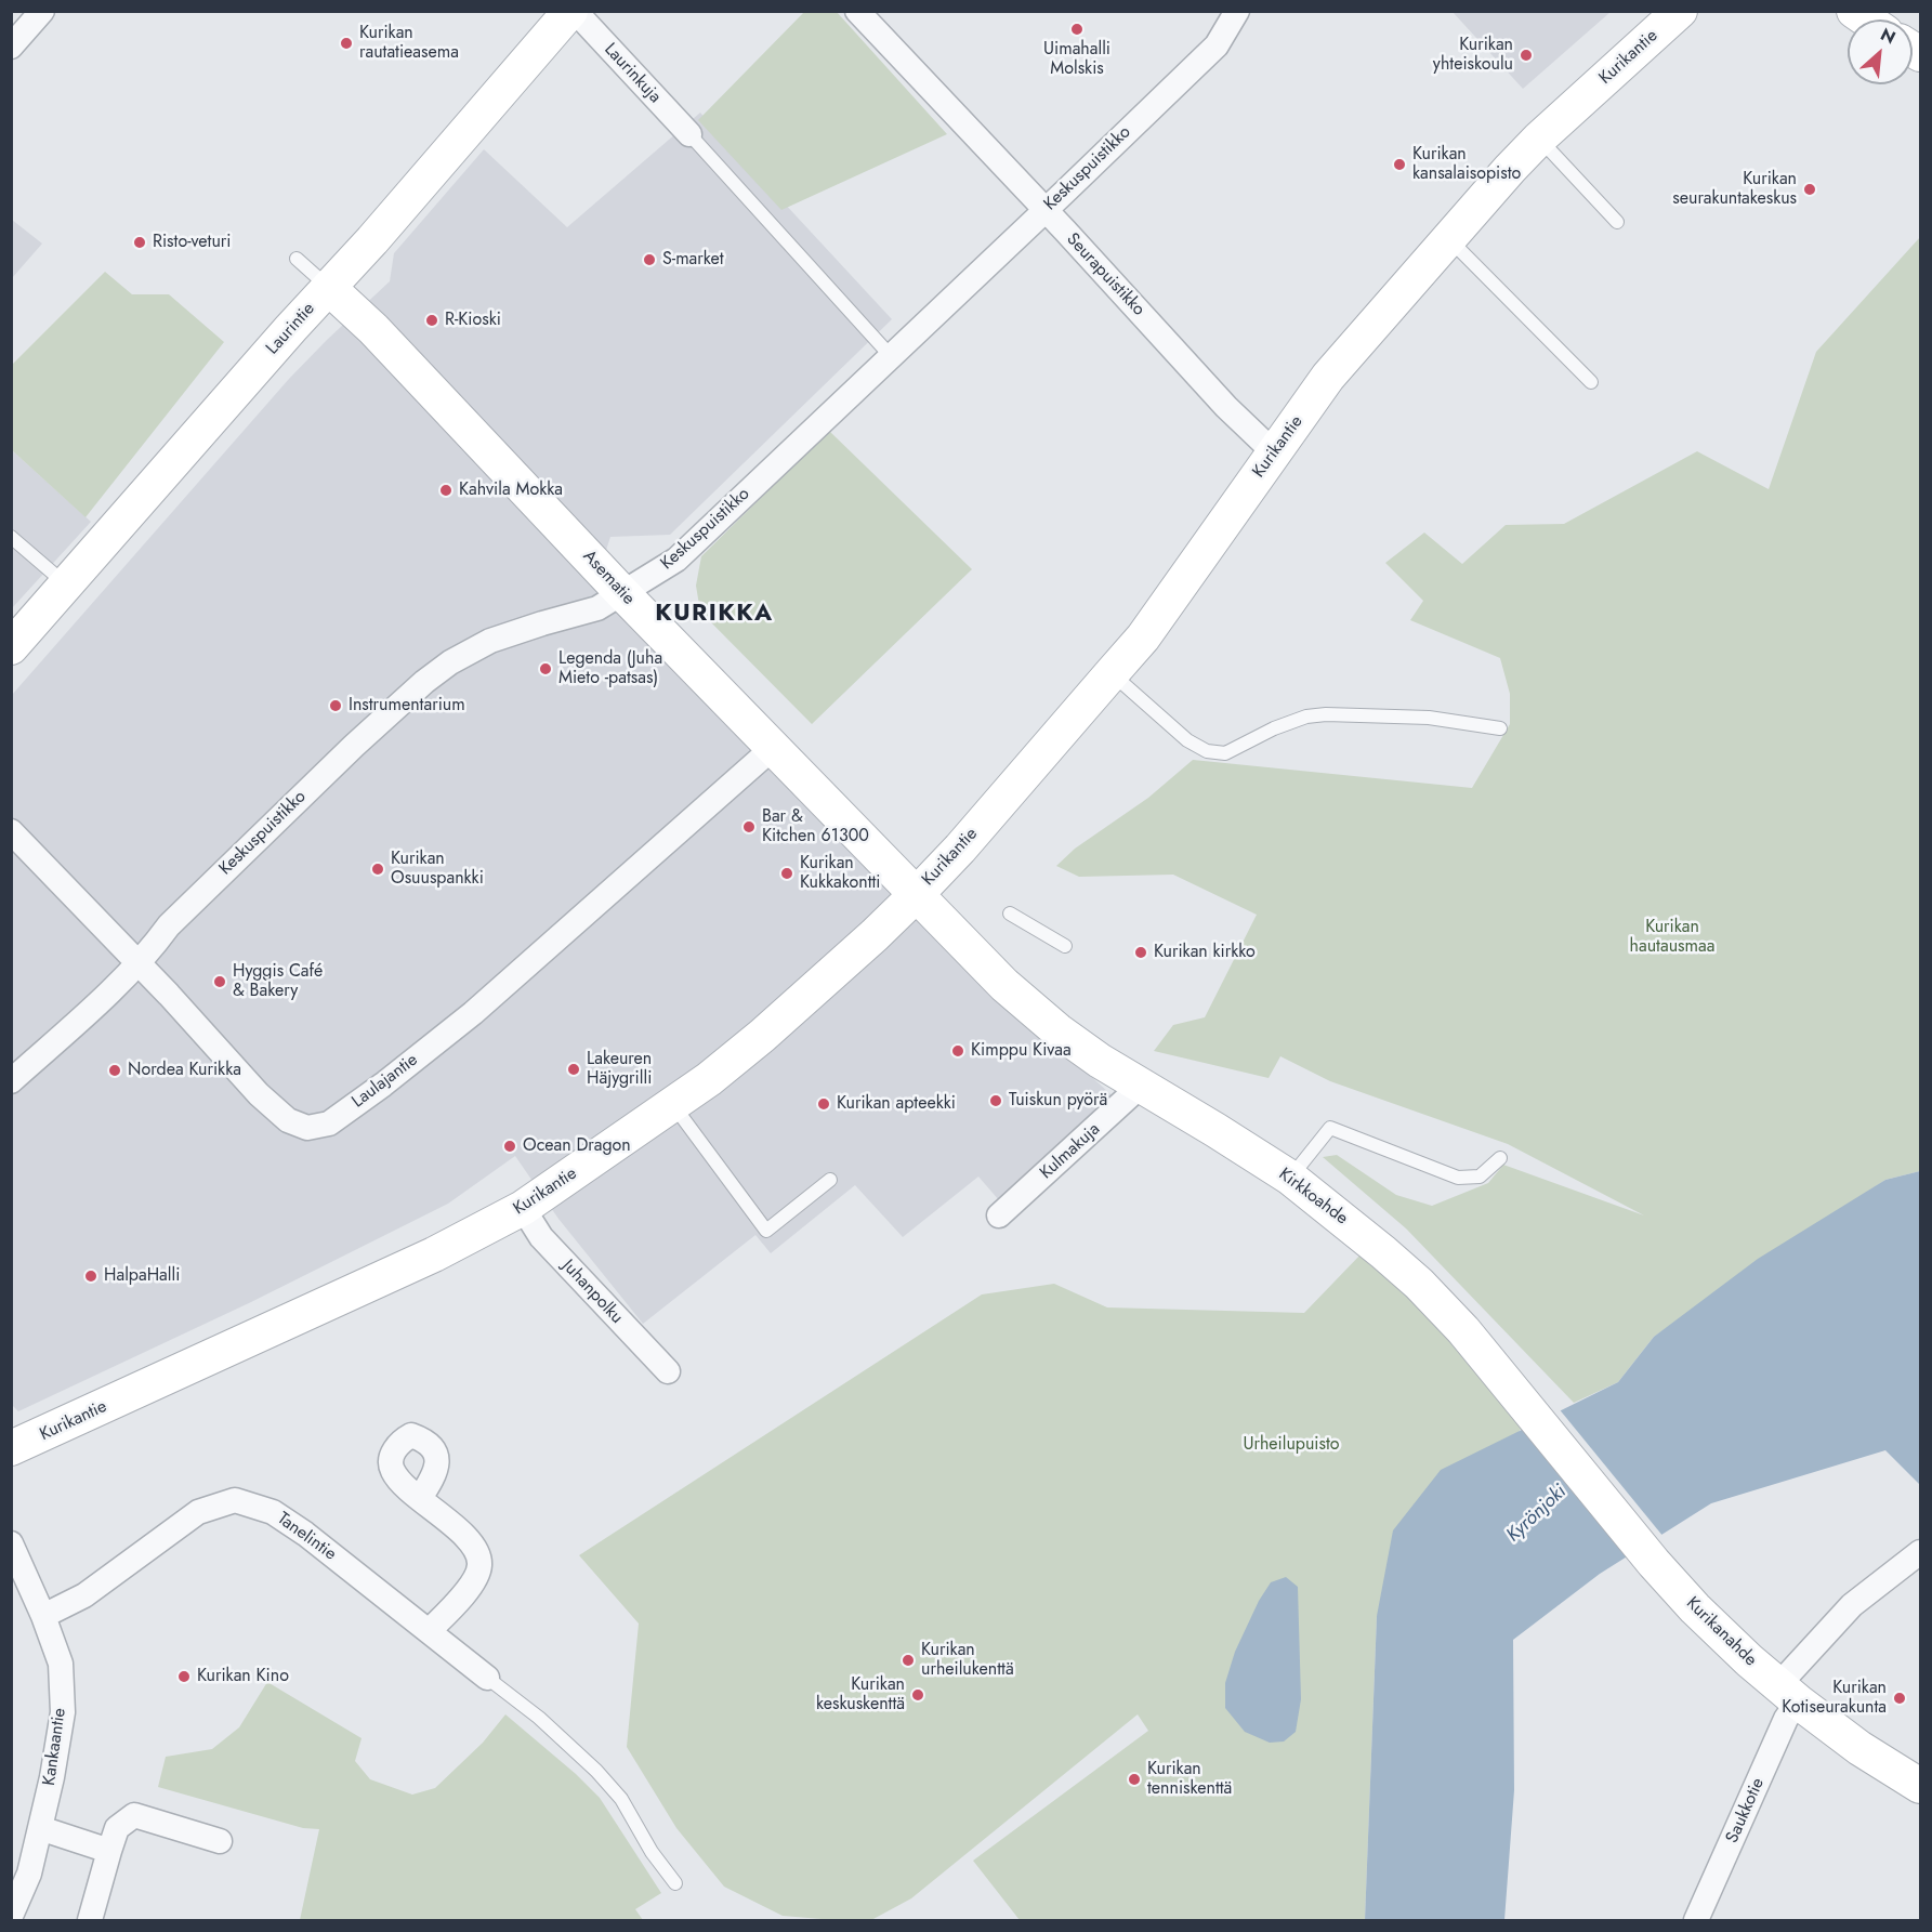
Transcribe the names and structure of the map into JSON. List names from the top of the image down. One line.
{"streets":{"main road":["Kurikantie","Laurintie","Asematie","Kirkkoahde","Kurikanahde"],"street":["Laurinkuja","Keskuspuistikko","Seurapuistikko","Laulajantie","Kulmakuja","Juhanpolku","Tanelintie","Kankaantie","Saukkotie"]},"crossings":[["Kurikantie","Seurapuistikko"],["Kurikantie","Asematie"],["Kurikantie","Kirkkoahde"],["Kurikantie","Juhanpolku"],["Laurinkuja","Laurintie"],["Keskuspuistikko","Seurapuistikko"],["Keskuspuistikko","Asematie"],["Keskuspuistikko","Laulajantie"],["Laurintie","Asematie"],["Asematie","Laulajantie"],["Asematie","Kirkkoahde"],["Kulmakuja","Kirkkoahde"],["Kirkkoahde","Kurikanahde"],["Tanelintie","Kankaantie"],["Kurikanahde","Saukkotie"]],"districts":["KURIKKA"],"water":["Kyrönjoki"],"parks":["Kurikan hautausmaa","Urheilupuisto"],"places":["Uimahalli Molskis","Kurikan rautatieasema","Kurikan yhteiskoulu","Kurikan kansalaisopisto","Kurikan seurakuntakeskus","Risto-veturi","S-market","R-Kioski","Kahvila Mokka","Legenda (Juha Mieto -patsas)","Instrumentarium","Bar & Kitchen 61300","Kurikan Osuuspankki","Kurikan Kukkakontti","Kurikan kirkko","Hyggis Café & Bakery","Kimppu Kivaa","Lakeuren Häjygrilli","Nordea Kurikka","Tuiskun pyörä","Kurikan apteekki","Ocean Dragon","HalpaHalli","Kurikan urheilukenttä","Kurikan Kino","Kurikan keskuskenttä","Kurikan Kotiseurakunta","Kurikan tenniskenttä"],"north":"top right"}
